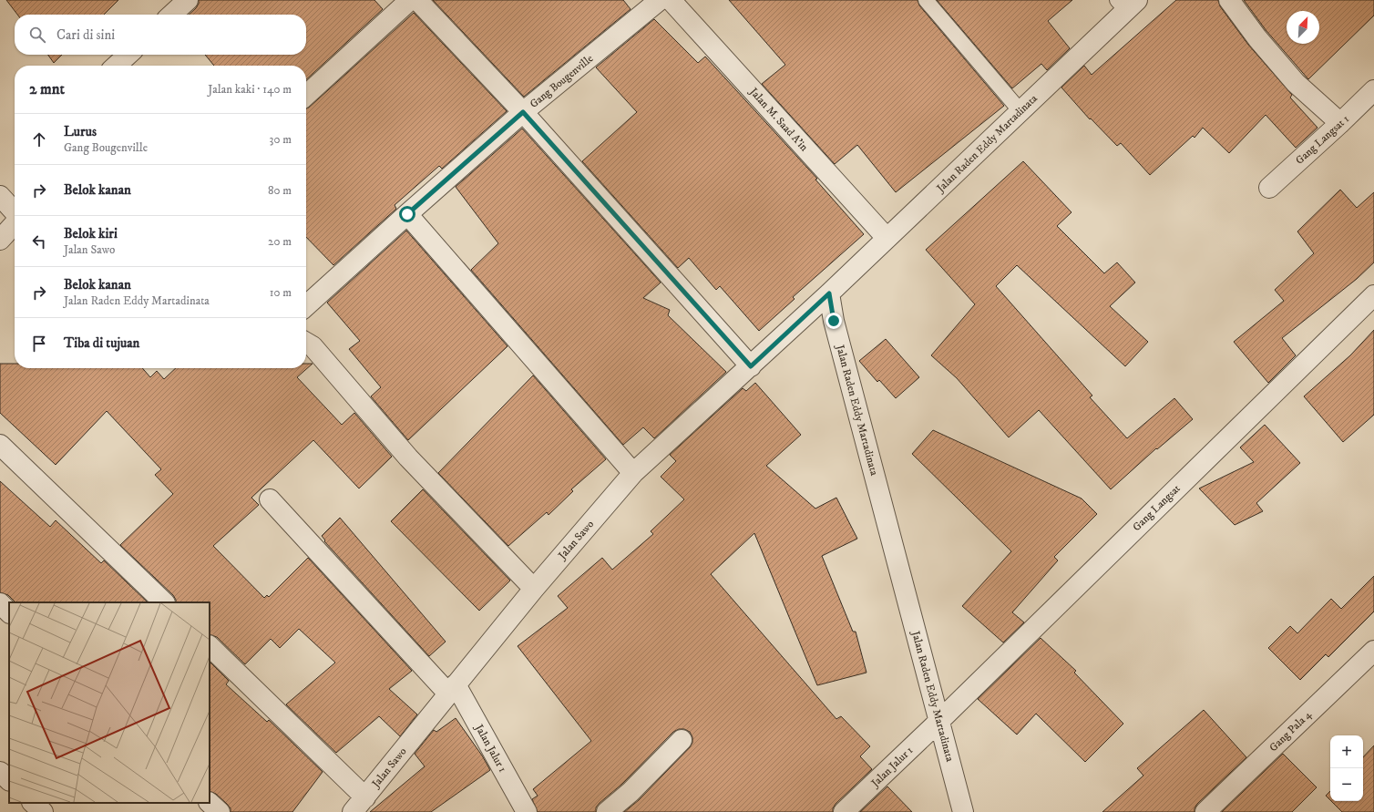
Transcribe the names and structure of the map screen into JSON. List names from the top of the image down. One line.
{"streets":{"street":["Gang Bougenville","Jalan M. Saad A'in","Gang Langsat 1","Jalan Raden Eddy Martadinata","Gang Langsat","Jalan Sawo","Gang Pala 4","Jalan Jalur 1"]},"crossings":[["Jalan M. Saad A'in","Jalan Raden Eddy Martadinata"],["Jalan Raden Eddy Martadinata","Gang Langsat"],["Jalan Raden Eddy Martadinata","Jalan Sawo"],["Jalan Raden Eddy Martadinata","Jalan Jalur 1"],["Gang Langsat","Jalan Jalur 1"],["Jalan Sawo","Jalan Jalur 1"]],"north":"top right","page":{"search":"Cari di sini","heading":["2 mnt","Jalan kaki · 140 m"],"list":[["Lurus","Gang Bougenville","30 m"],["Belok kanan","80 m"],["Belok kiri","Jalan Sawo","20 m"],["Belok kanan","Jalan Raden Eddy Martadinata","10 m"],"Tiba di tujuan"],"map_buttons":["+","−"]}}
